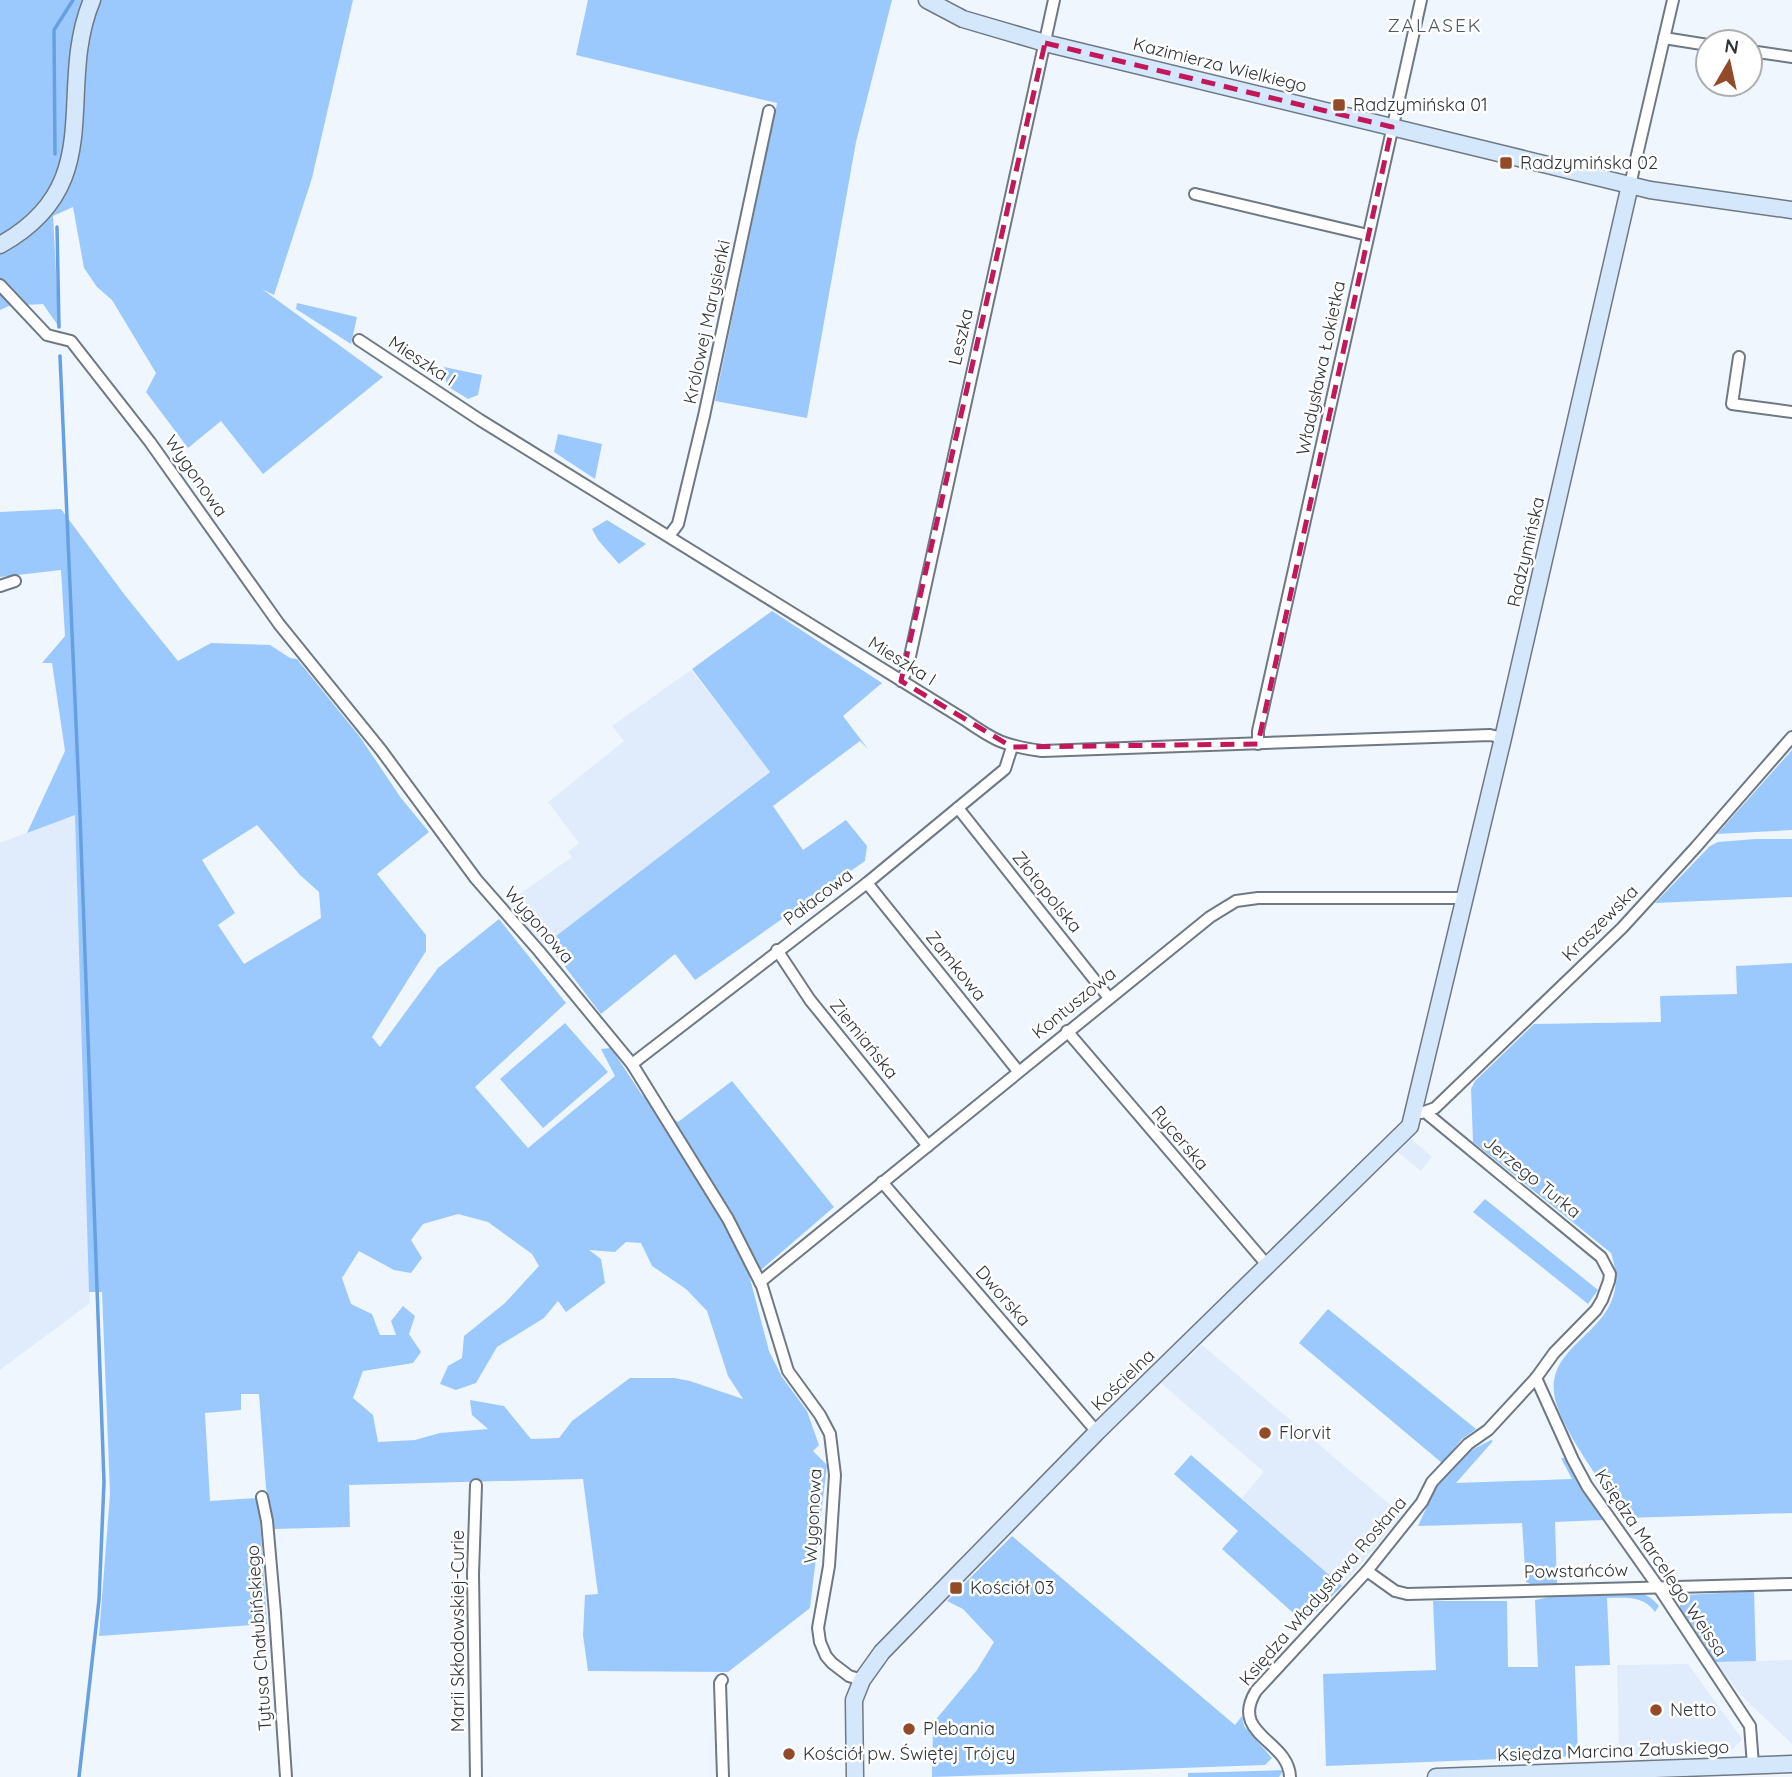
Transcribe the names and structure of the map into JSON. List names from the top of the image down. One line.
{"streets":{"street":["Kazimierza Wielkiego","Królowej Marysieńki","Leszka","Mieszka I","Władysława Łokietka","Wygonowa","Radzymińska","Złotopolska","Pałacowa","Kraszewska","Zamkowa","Kontuszowa","Ziemiańska","Rycerska","Jerzego Turka","Dworska","Kościelna","Księdza Marcelego Weissa","Powstańców","Księdza Władysława Rosłana","Marii Skłodowskiej-Curie","Tytusa Chałubińskiego","Księdza Marcina Załuskiego"]},"crossings":[["Kazimierza Wielkiego","Leszka"],["Kazimierza Wielkiego","Władysława Łokietka"],["Kazimierza Wielkiego","Radzymińska"],["Królowej Marysieńki","Mieszka I"],["Leszka","Mieszka I"],["Mieszka I","Władysława Łokietka"],["Mieszka I","Radzymińska"],["Mieszka I","Pałacowa"],["Wygonowa","Pałacowa"],["Wygonowa","Kontuszowa"],["Wygonowa","Kościelna"],["Radzymińska","Kraszewska"],["Radzymińska","Kontuszowa"],["Radzymińska","Jerzego Turka"],["Radzymińska","Kościelna"],["Złotopolska","Pałacowa"],["Złotopolska","Kontuszowa"],["Pałacowa","Zamkowa"],["Pałacowa","Ziemiańska"],["Kraszewska","Jerzego Turka"],["Kraszewska","Kościelna"],["Zamkowa","Kontuszowa"],["Kontuszowa","Ziemiańska"],["Kontuszowa","Rycerska"],["Kontuszowa","Dworska"],["Rycerska","Kościelna"],["Jerzego Turka","Kościelna"],["Jerzego Turka","Księdza Władysława Rosłana"],["Dworska","Kościelna"],["Księdza Marcelego Weissa","Powstańców"],["Księdza Marcelego Weissa","Księdza Władysława Rosłana"],["Księdza Marcelego Weissa","Księdza Marcina Załuskiego"],["Powstańców","Księdza Władysława Rosłana"]],"districts":["ZALASEK"],"places":{"transit":["Radzymińska 01","Radzymińska 02","Kościół 03"],"other":["Florvit","Netto","Plebania","Kościół pw. Świętej Trójcy"]},"north":"top"}
